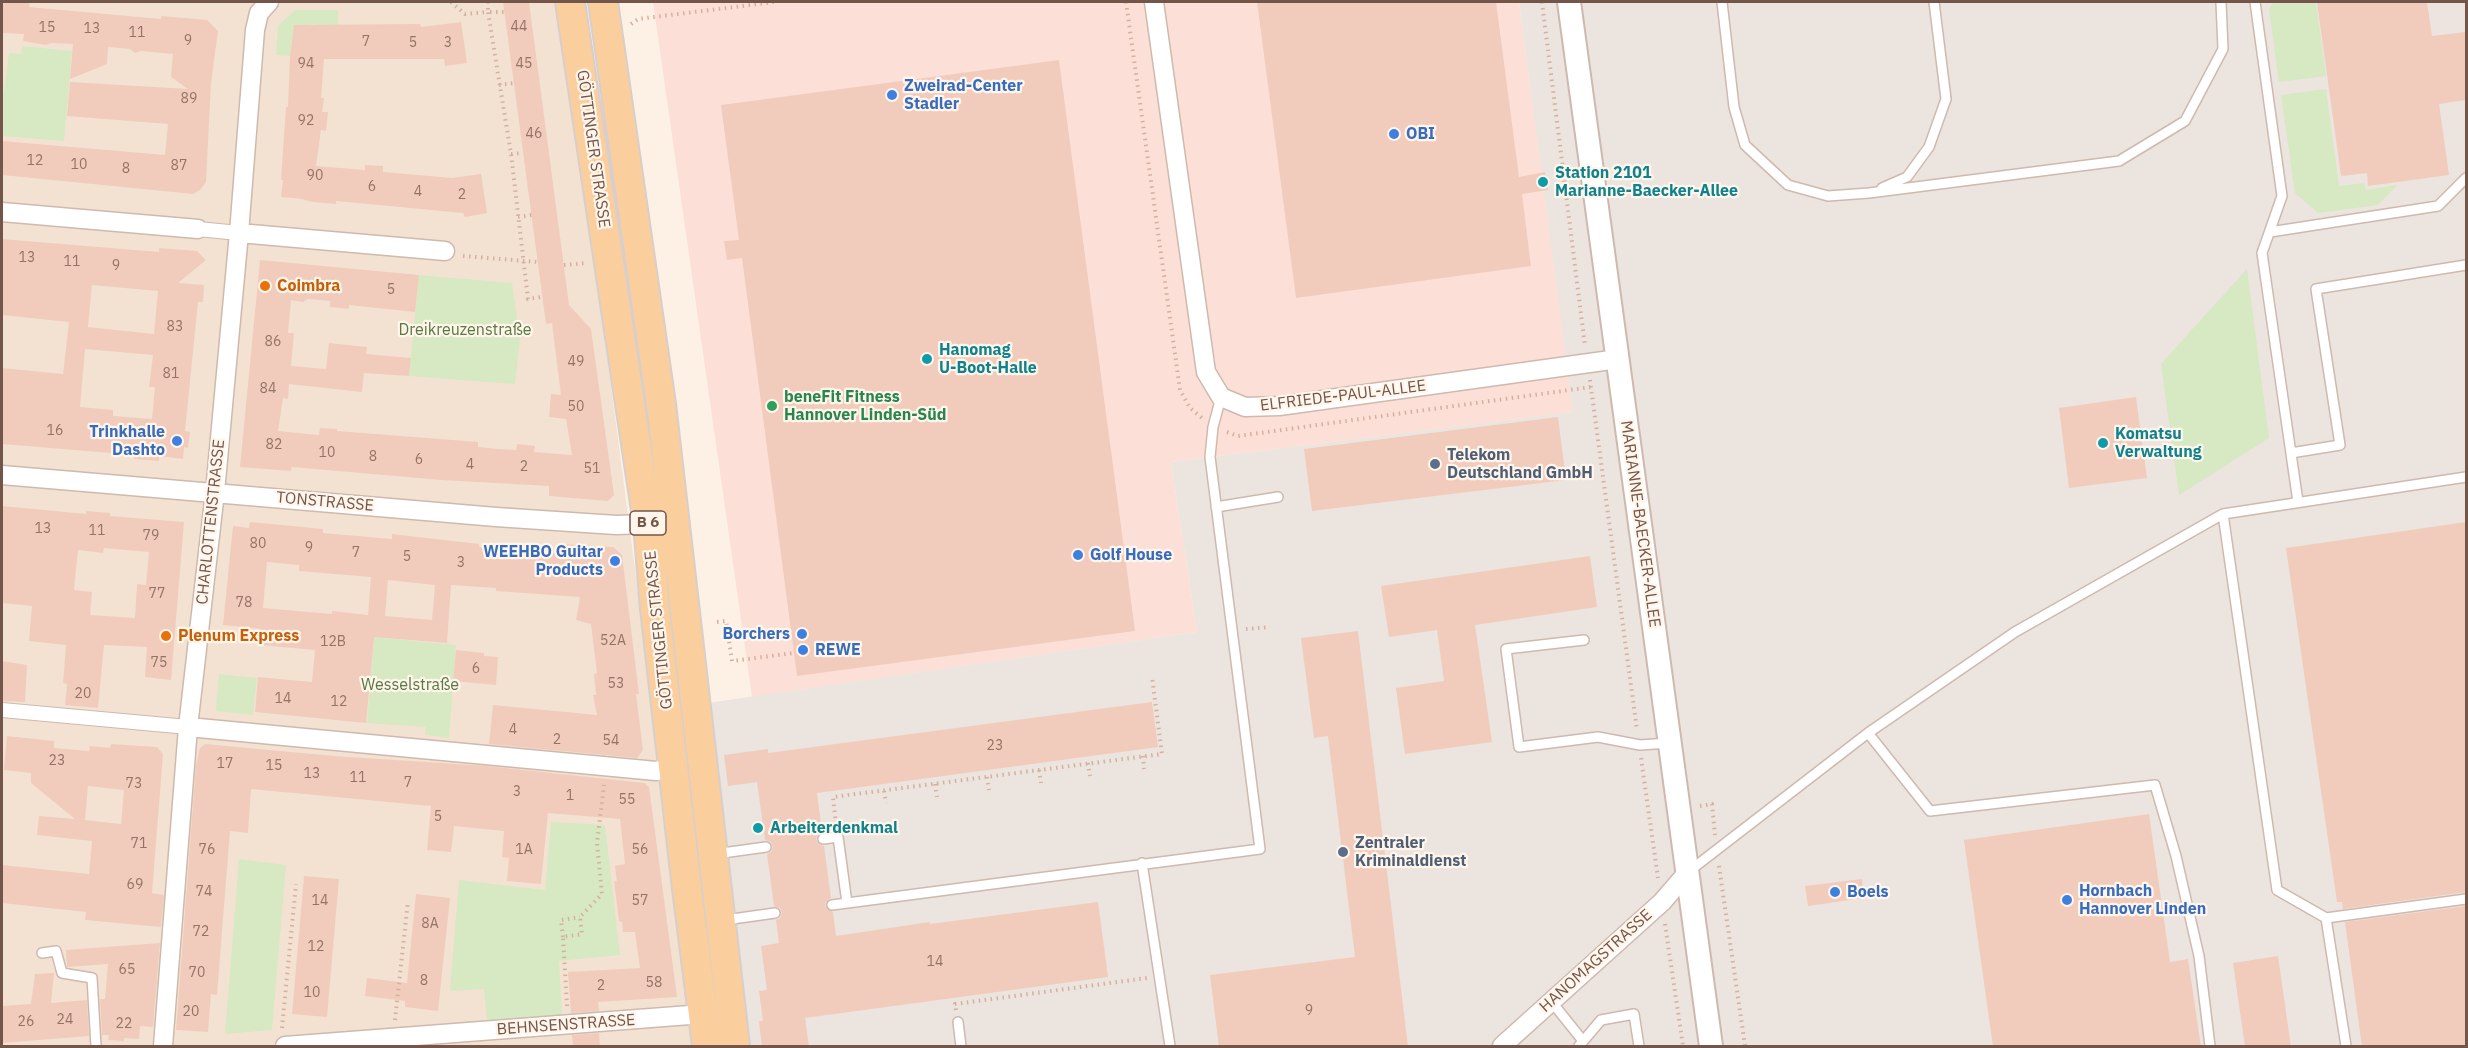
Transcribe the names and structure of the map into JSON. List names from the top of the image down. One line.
{"streets":{"main road":["GÖTTINGER STRASSE","B 6"],"street":["ELFRIEDE-PAUL-ALLEE","TONSTRASSE","CHARLOTTENSTRASSE","MARIANNE-BAECKER-ALLEE","HANOMAGSTRASSE","BEHNSENSTRASSE"]},"crossings":[["GÖTTINGER STRASSE","TONSTRASSE"],["GÖTTINGER STRASSE","BEHNSENSTRASSE"],["ELFRIEDE-PAUL-ALLEE","MARIANNE-BAECKER-ALLEE"],["TONSTRASSE","CHARLOTTENSTRASSE"],["MARIANNE-BAECKER-ALLEE","HANOMAGSTRASSE"]],"parks":["Dreikreuzenstraße","Wesselstraße"],"places":["Zweirad-Center Stadler","OBI","Station 2101 Marianne-Baecker-Allee","Coimbra","Hanomag U-Boot-Halle","beneFit Fitness Hannover Linden-Süd","Trinkhalle Dashto","Komatsu Verwaltung","Telekom Deutschland GmbH","Golf House","WEEHBO Guitar Products","Borchers","Plenum Express","REWE","Arbeiterdenkmal","Zentraler Kriminaldienst","Boels","Hornbach Hannover Linden"],"house_numbers":["44","15","13","11","9","7","5","3","94","45","89","92","46","12","10","87","8","90","6","4","2","13","11","9","5","83","86","49","81","84","50","16","82","10","8","6","4","2","51","13","11","79","80","9","7","5","3","77","78","52A","12B","75","6","53","20","14","12","4","2","54","23","23","17","15","13","11","7","73","3","1","55","5","71","76","1A","56","69","74","14","57","8A","72","12","14","65","70","8","58","2","10","9","20","24","26","22"]}
